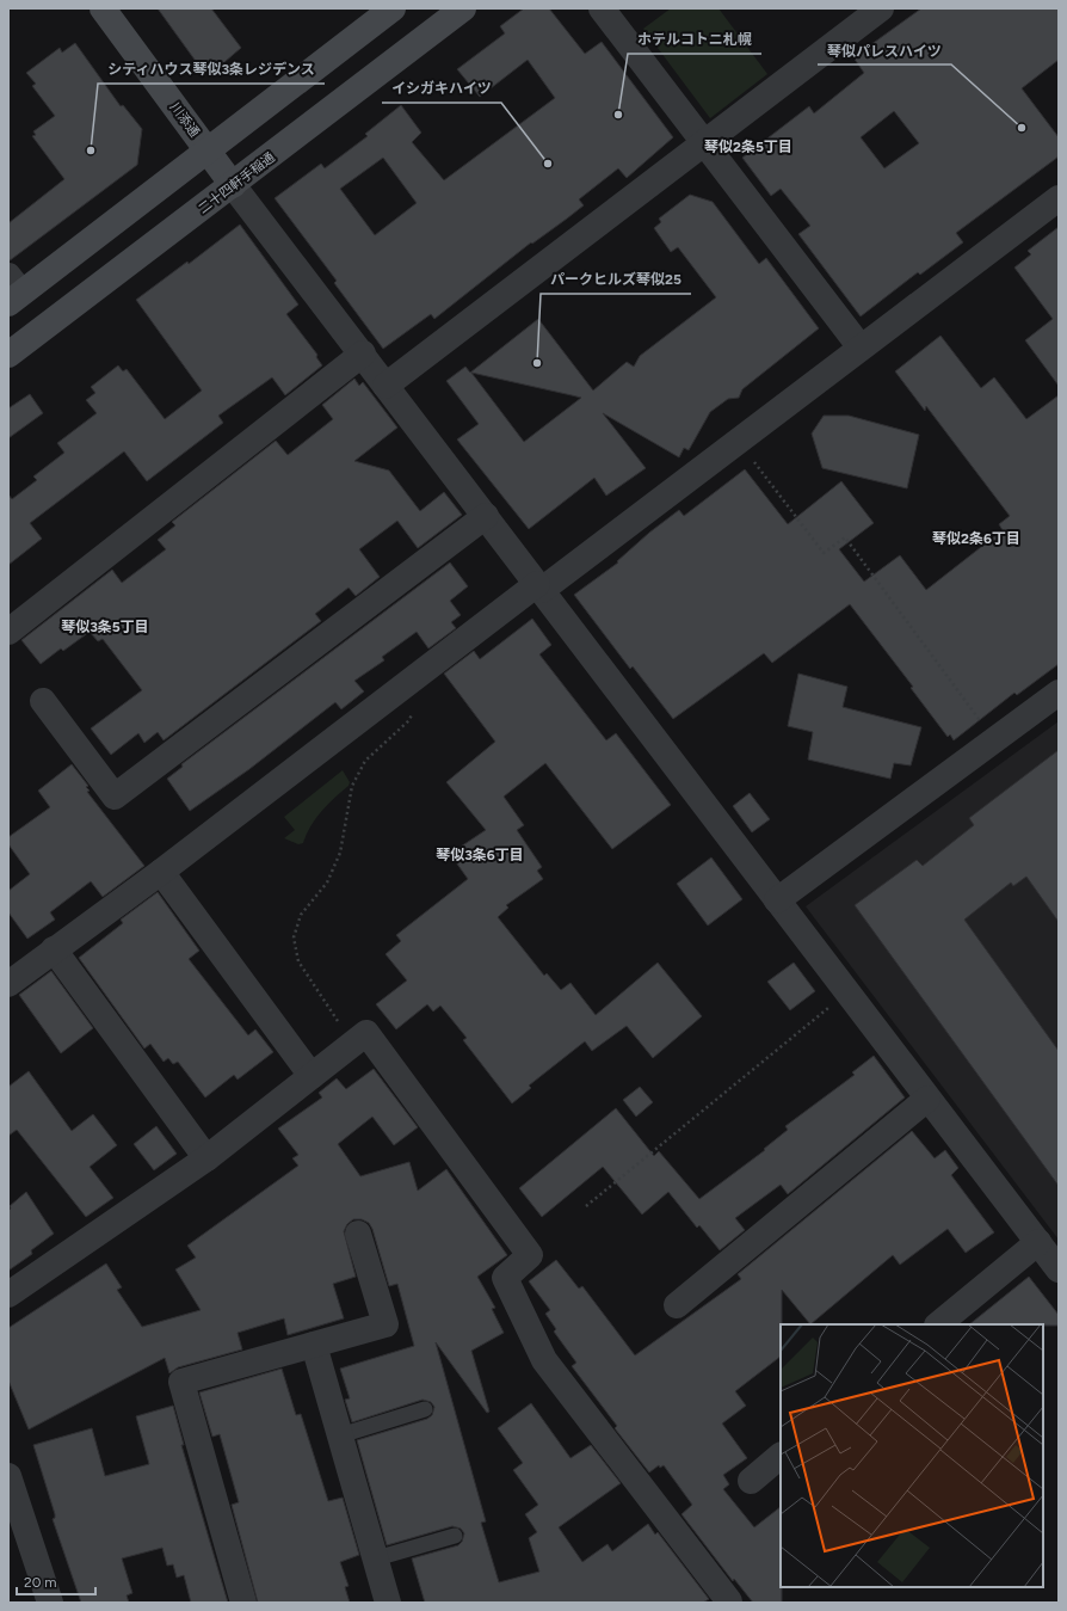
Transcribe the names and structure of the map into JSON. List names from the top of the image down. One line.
{"streets":{"street":["川添通","二十四軒手稲通"]},"crossings":[["川添通","二十四軒手稲通"]],"districts":["琴似2条5丁目","琴似2条6丁目","琴似3条5丁目","琴似3条6丁目"],"places":["ホテルコトニ札幌","琴似パレスハイツ","シティハウス琴似3条レジデンス","イシガキハイツ","パークヒルズ琴似25"],"scale_bar":"20 m"}
